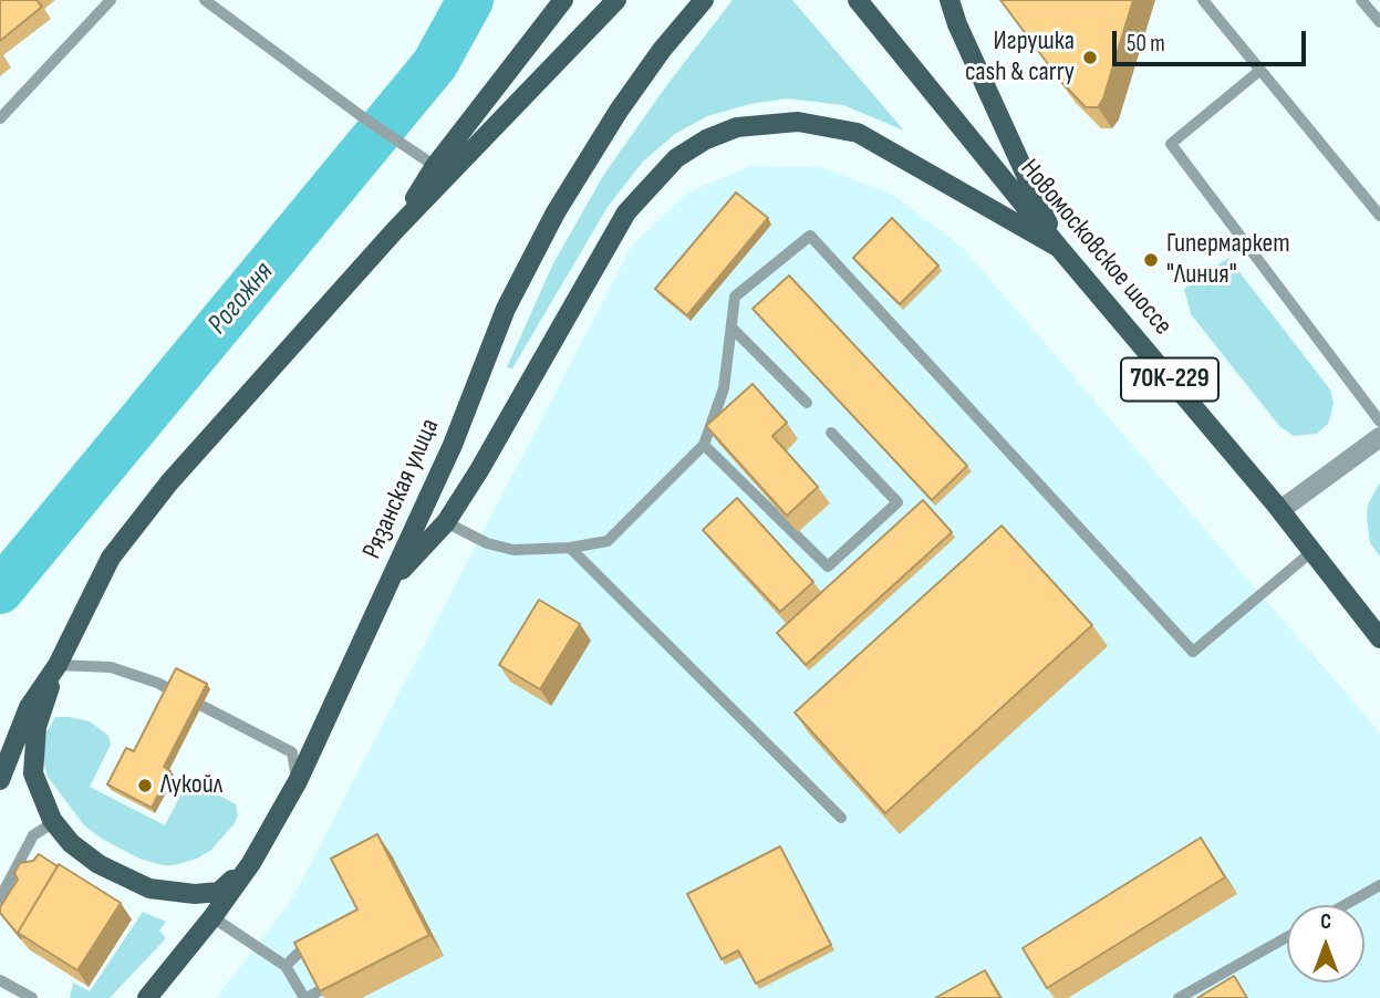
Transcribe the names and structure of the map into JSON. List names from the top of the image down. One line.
{"streets":{"main road":["Новомосковское шоссе","70К-229","Рязанская улица"]},"water":["Рогожня"],"places":["Игрушка cash & carry","Гипермаркет \"Линия\"","Лукойл"],"scale_bar":"50 m","north":"top"}
